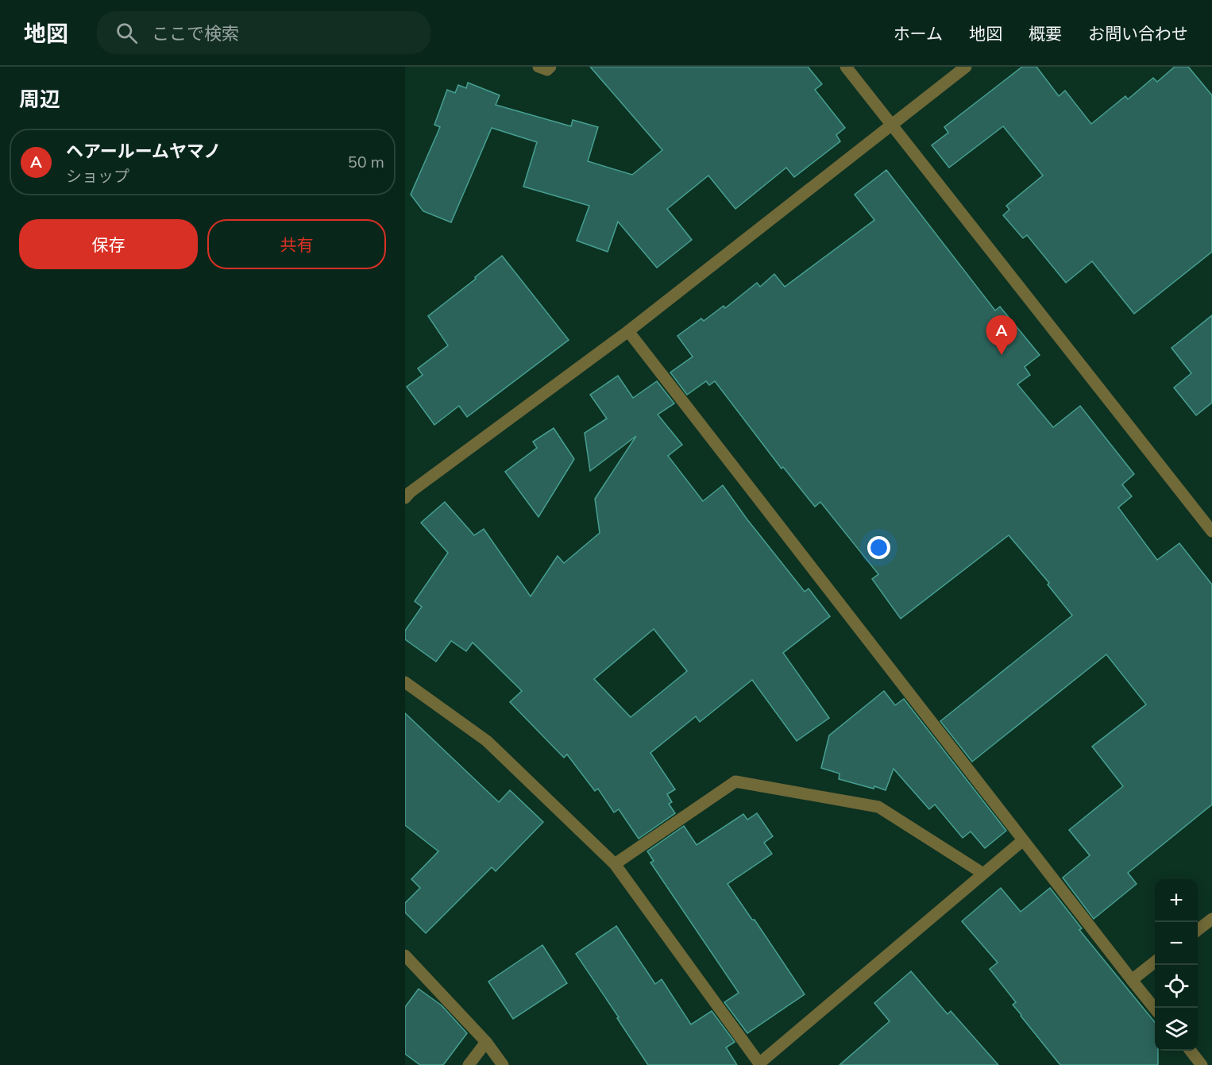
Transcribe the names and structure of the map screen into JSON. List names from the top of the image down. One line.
{"page":{"header":"地図","search":"ここで検索","nav":["ホーム","地図","概要","お問い合わせ"],"heading":"周辺","list":[{"mark":"A","name":"ヘアールームヤマノ","note":"ショップ","value":"50 m"}],"buttons":["保存","共有"],"pins":"A","map_buttons":["+","−"]}}
